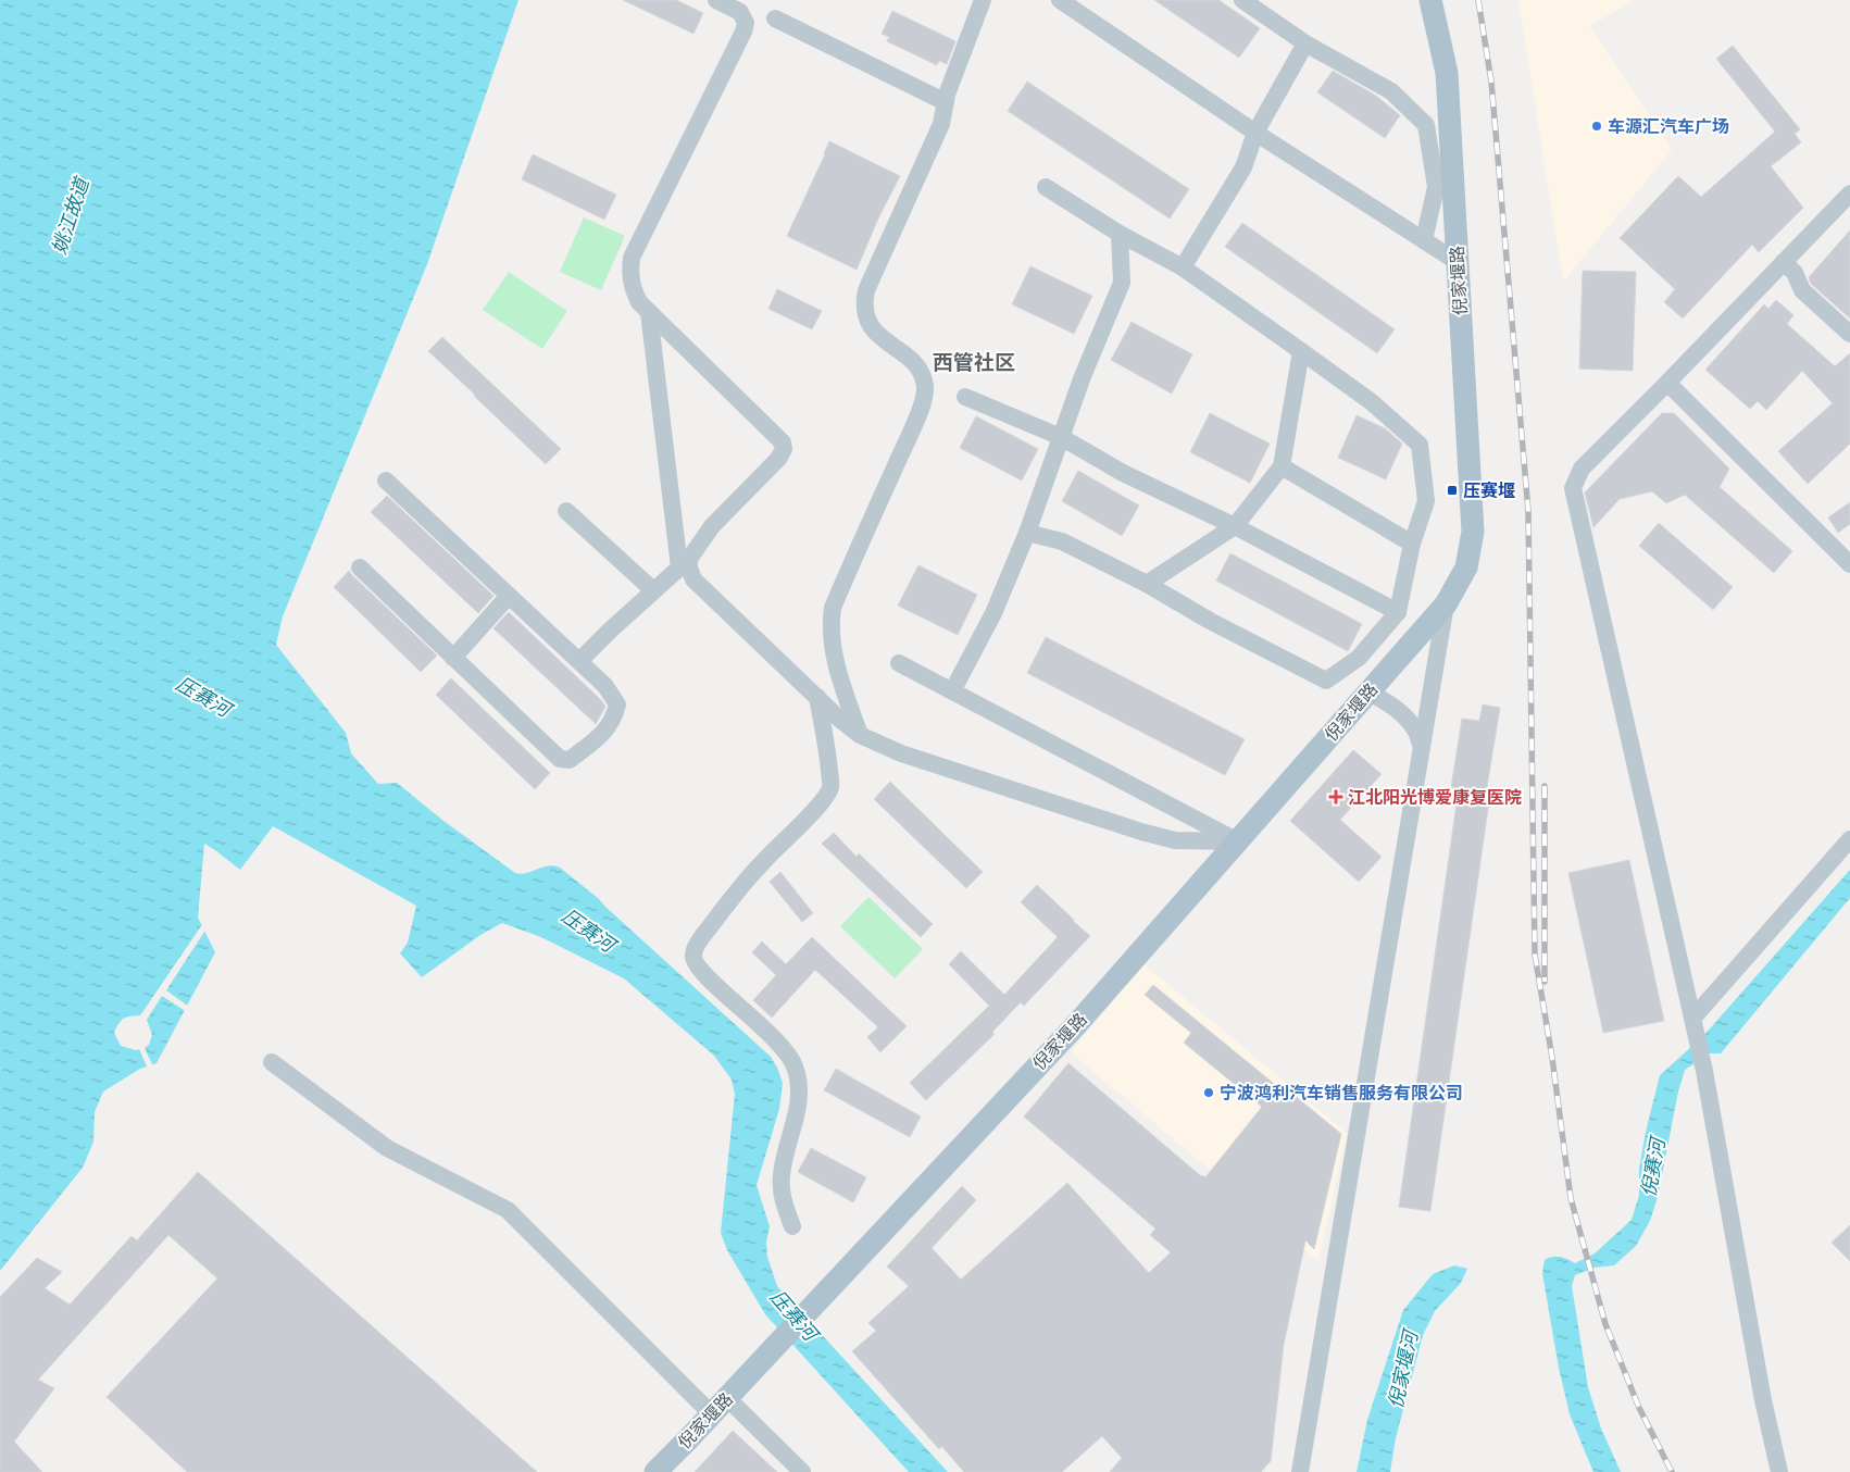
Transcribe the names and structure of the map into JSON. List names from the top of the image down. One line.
{"streets":{"main road":["倪家堰路"]},"districts":["西管社区"],"water":["姚江故道","压赛河","倪赛河","倪家堰河"],"places":{"other":["车源汇汽车广场","宁波鸿利汽车销售服务有限公司"],"transit":["压赛堰"],"health":["江北阳光博爱康复医院"]}}
